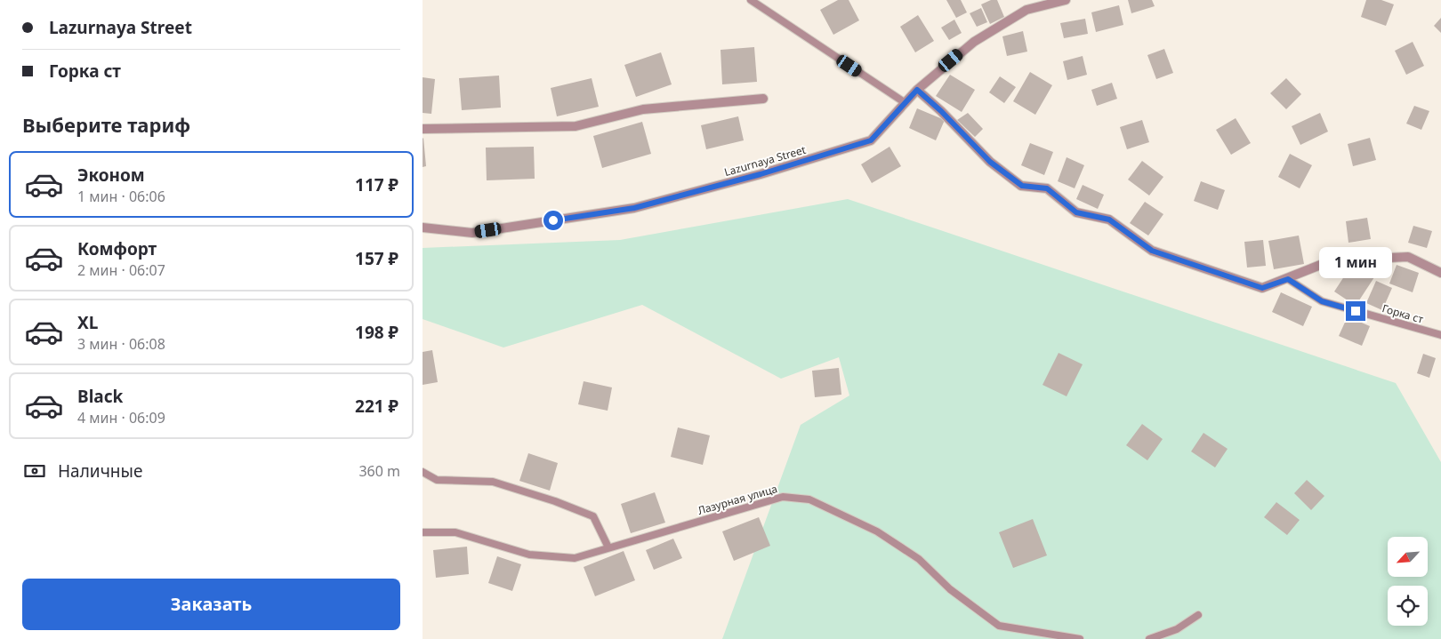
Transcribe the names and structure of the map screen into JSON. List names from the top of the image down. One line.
{"streets":{"street":["Lazurnaya Street"],"lane":["Горка ст","Лазурная улица"]},"north":"bottom left","page":{"banner":["Lazurnaya Street","Горка ст"],"heading":"Выберите тариф","list":[{"name":"Эконом","note":"1 мин · 06:06","value":"117 ₽"},{"name":"Комфорт","note":"2 мин · 06:07","value":"157 ₽"},{"name":"XL","note":"3 мин · 06:08","value":"198 ₽"},{"name":"Black","note":"4 мин · 06:09","value":"221 ₽"}],"bubble":"1 мин","pay":["Наличные","360 m"],"buttons":"Заказать"}}
